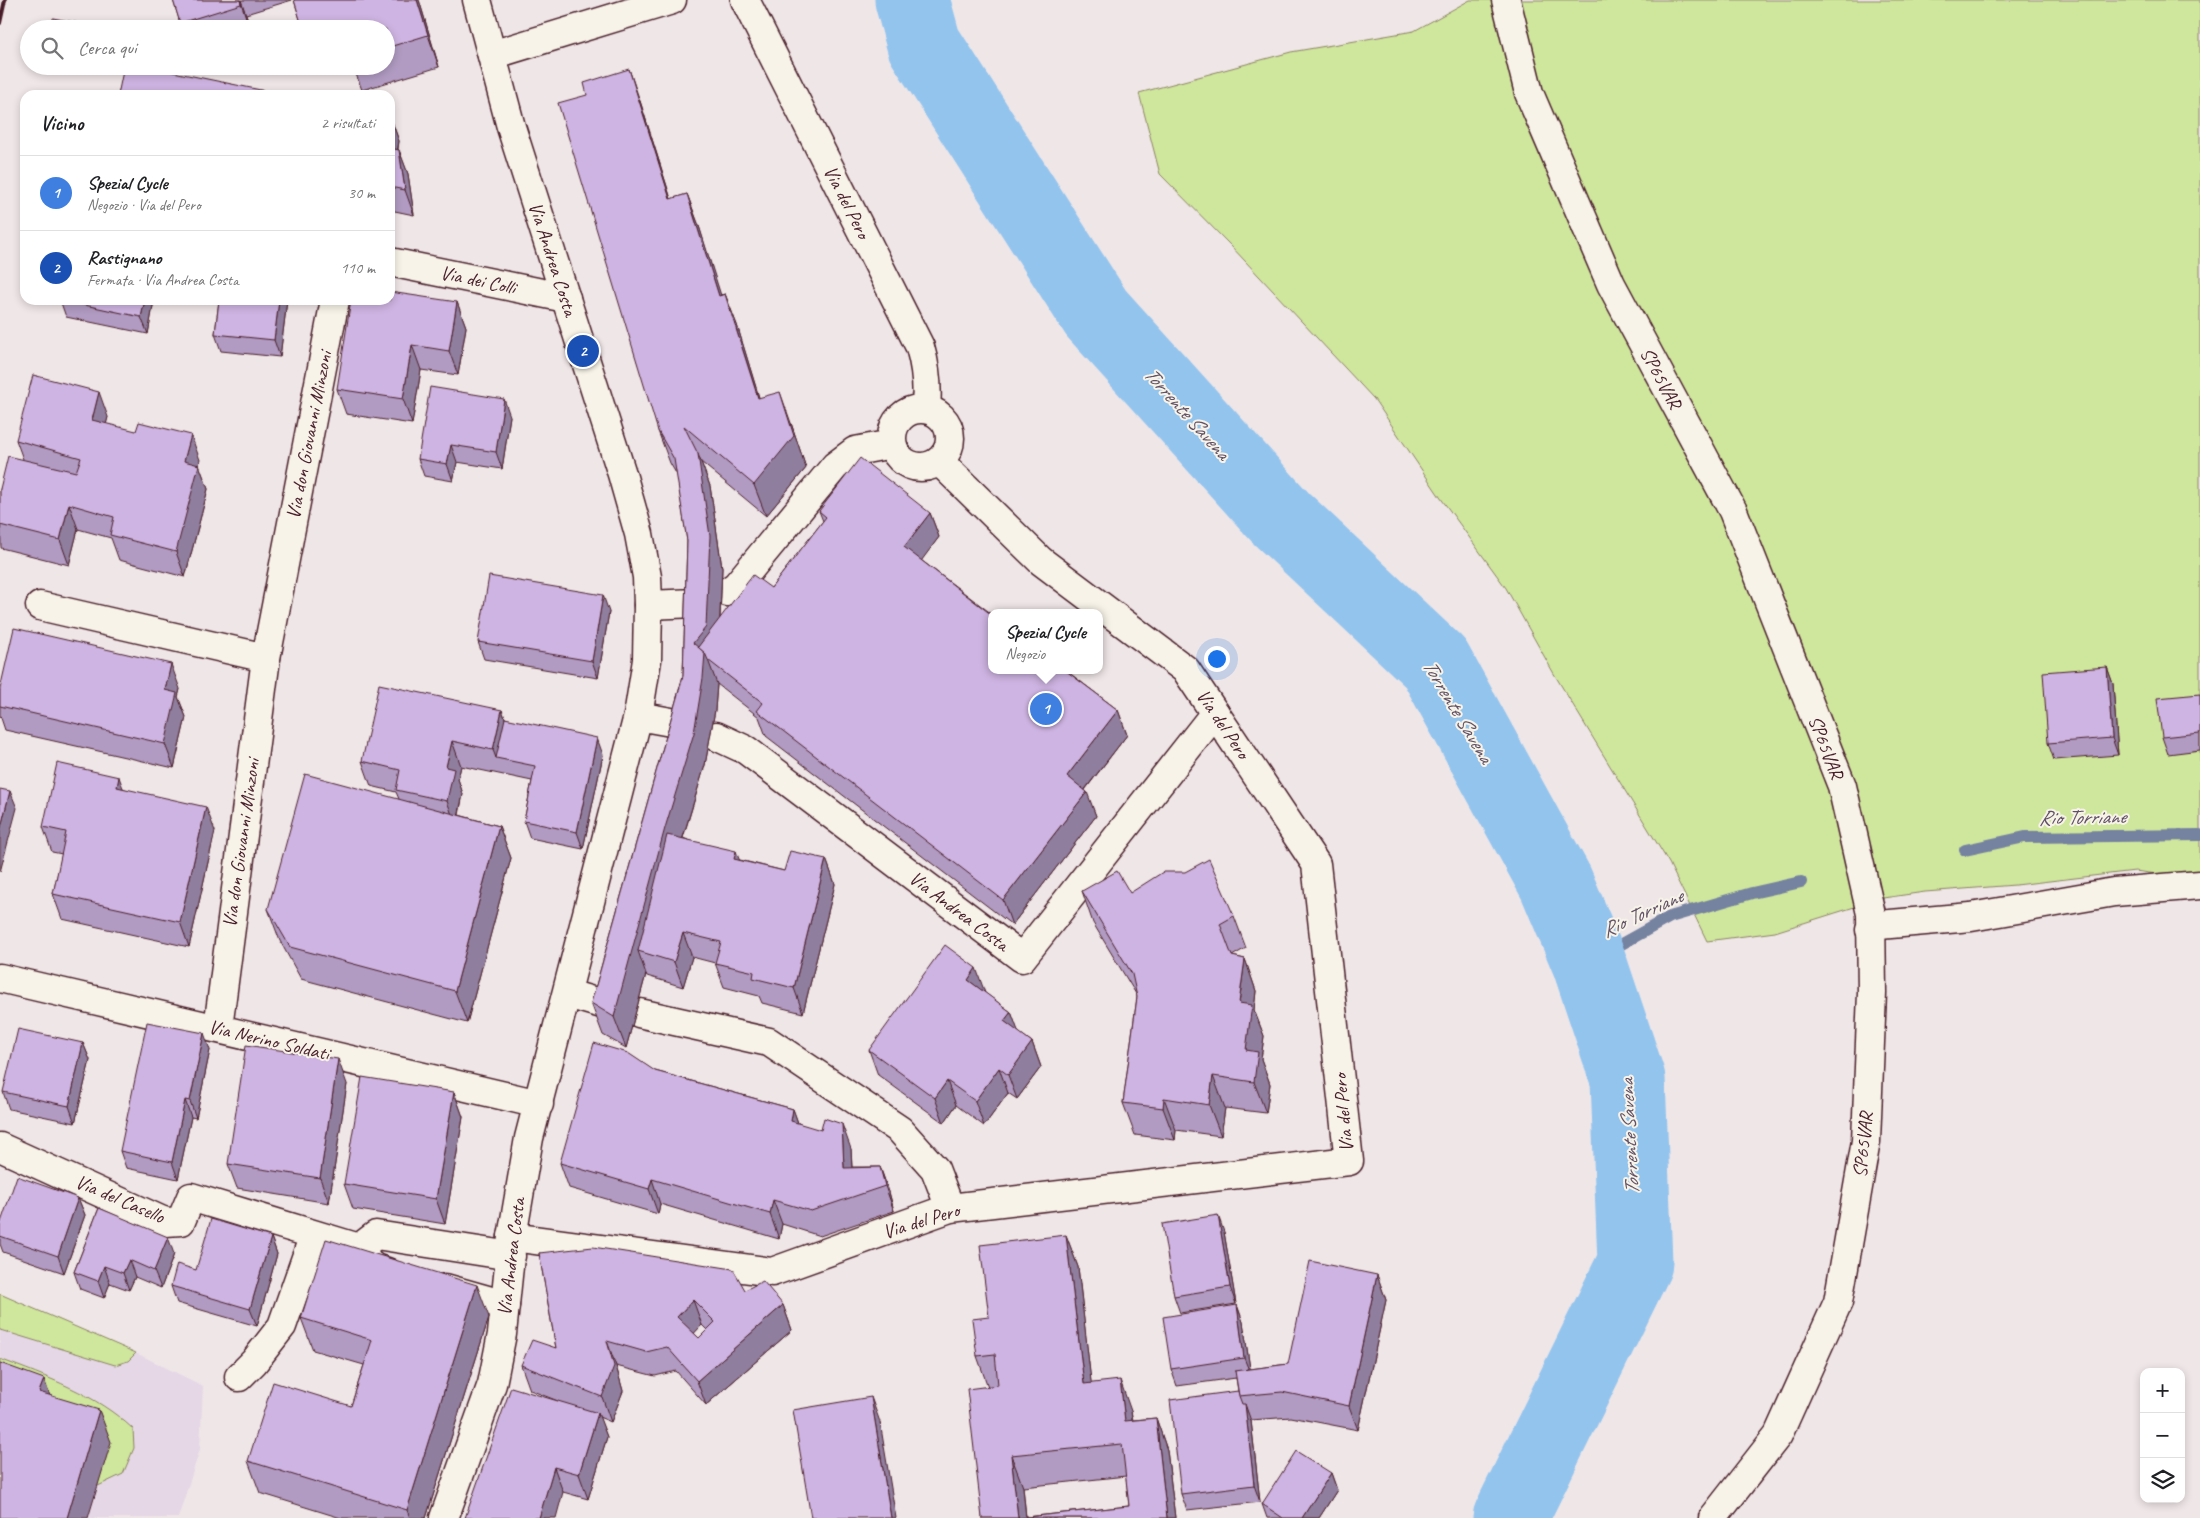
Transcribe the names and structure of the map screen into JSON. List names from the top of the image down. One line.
{"streets":{"street":["Via del Pero","Via Andrea Costa","Via dei Colli","SP65VAR","Via don Giovanni Minzoni","Via Nerino Soldati","Via del Casello"]},"crossings":[["Via del Pero","Via Andrea Costa"],["Via Andrea Costa","Via dei Colli"],["Via Andrea Costa","Via Nerino Soldati"],["Via don Giovanni Minzoni","Via Nerino Soldati"]],"water":["Torrente Savena","Rio Torriane"],"page":{"search":"Cerca qui","heading":["Vicino","2 risultati"],"list":[{"mark":"1","name":"Spezial Cycle","note":"Negozio · Via del Pero","value":"30 m"},{"mark":"2","name":"Rastignano","note":"Fermata · Via Andrea Costa","value":"110 m"}],"pins":["2","1"],"popup":["Spezial Cycle","Negozio"],"map_buttons":["+","−"]}}
